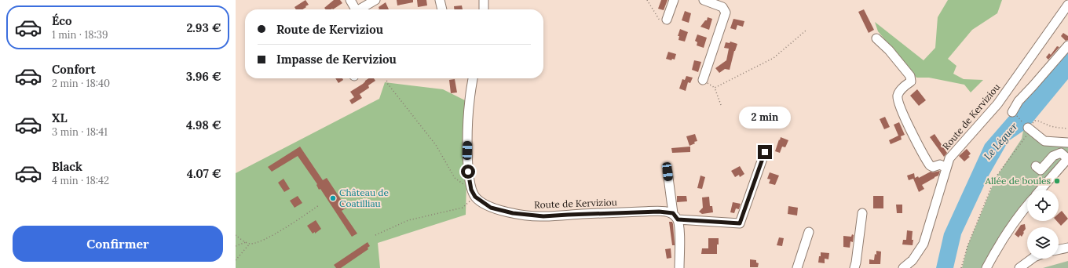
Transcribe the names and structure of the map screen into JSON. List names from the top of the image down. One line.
{"streets":{"street":["Route de Kerviziou"]},"water":["Le Léguer"],"places":["Allée de boules","Château de Coatilliau"],"page":{"list":[{"name":"Éco","note":"1 min · 18:39","value":"2.93 €"},{"name":"Confort","note":"2 min · 18:40","value":"3.96 €"},{"name":"XL","note":"3 min · 18:41","value":"4.98 €"},{"name":"Black","note":"4 min · 18:42","value":"4.07 €"}],"banner":["Route de Kerviziou","Impasse de Kerviziou"],"bubble":"2 min","buttons":"Confirmer"}}
